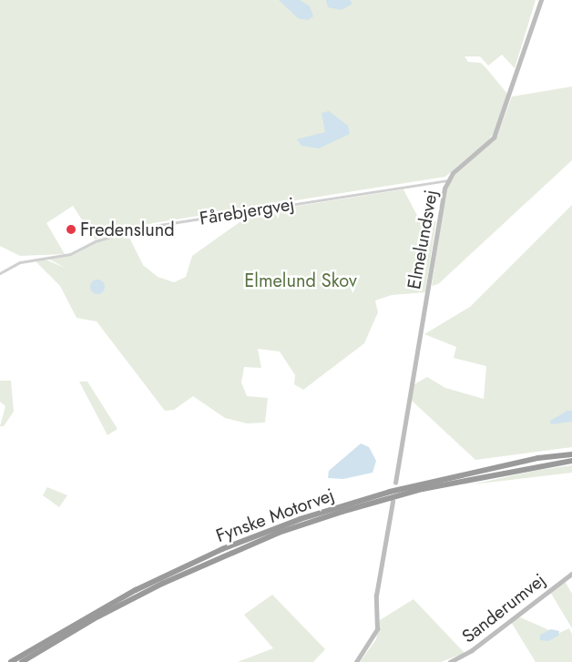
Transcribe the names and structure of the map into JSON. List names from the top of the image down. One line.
{"streets":{"highway":["Fynske Motorvej"],"street":["Fårebjergvej","Elmelundsvej","Sanderumvej"]},"crossings":[["Fårebjergvej","Elmelundsvej"]],"parks":["Elmelund Skov"],"places":["Fredenslund"]}
